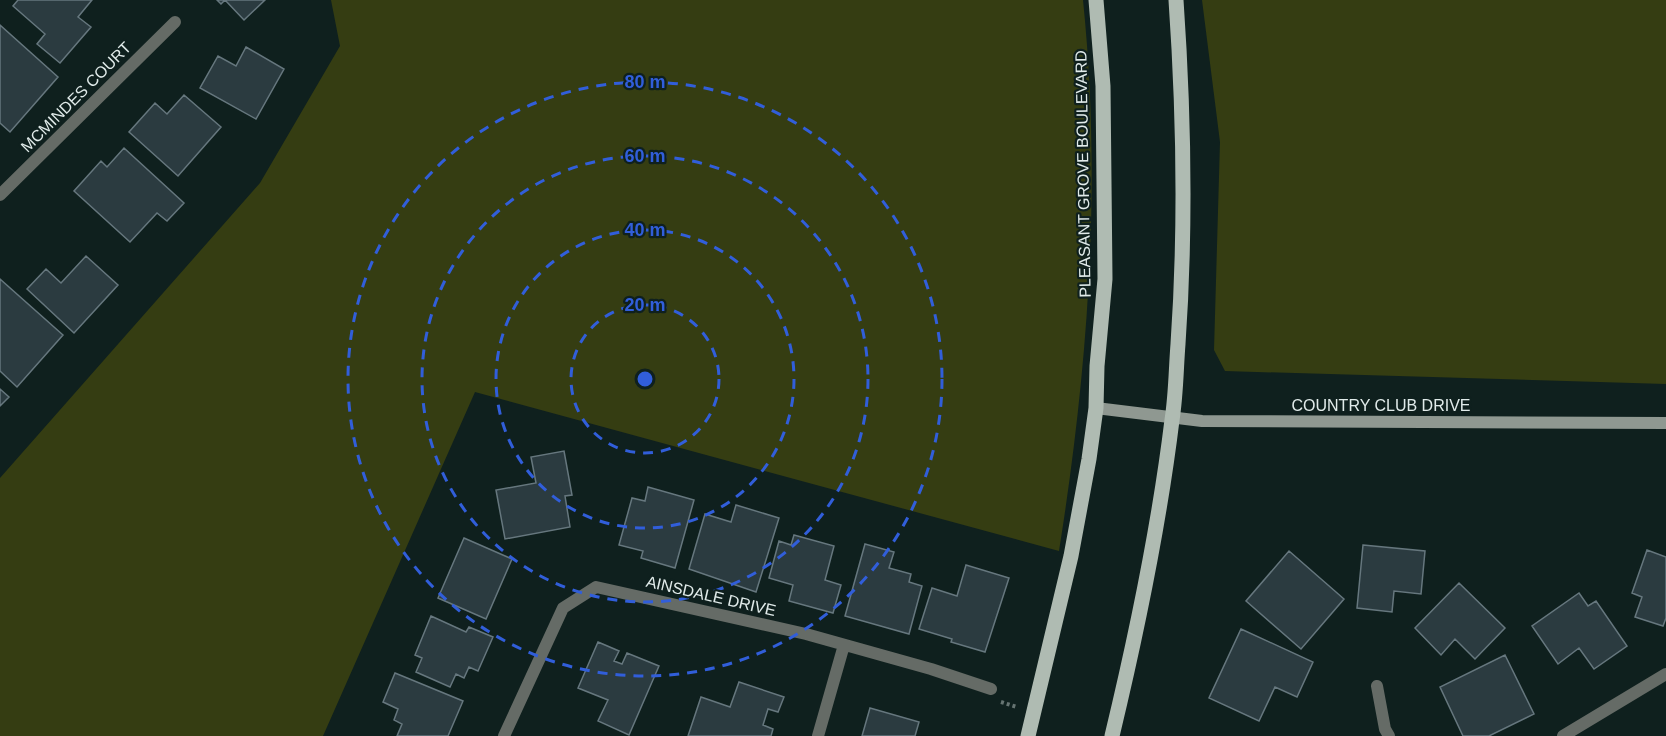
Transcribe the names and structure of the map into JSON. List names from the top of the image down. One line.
{"streets":{"main road":["PLEASANT GROVE BOULEVARD"],"street":["MCMINDES COURT","COUNTRY CLUB DRIVE","AINSDALE DRIVE"]},"crossings":[["PLEASANT GROVE BOULEVARD","COUNTRY CLUB DRIVE"]],"rings":["80 m","60 m","40 m","20 m"]}
